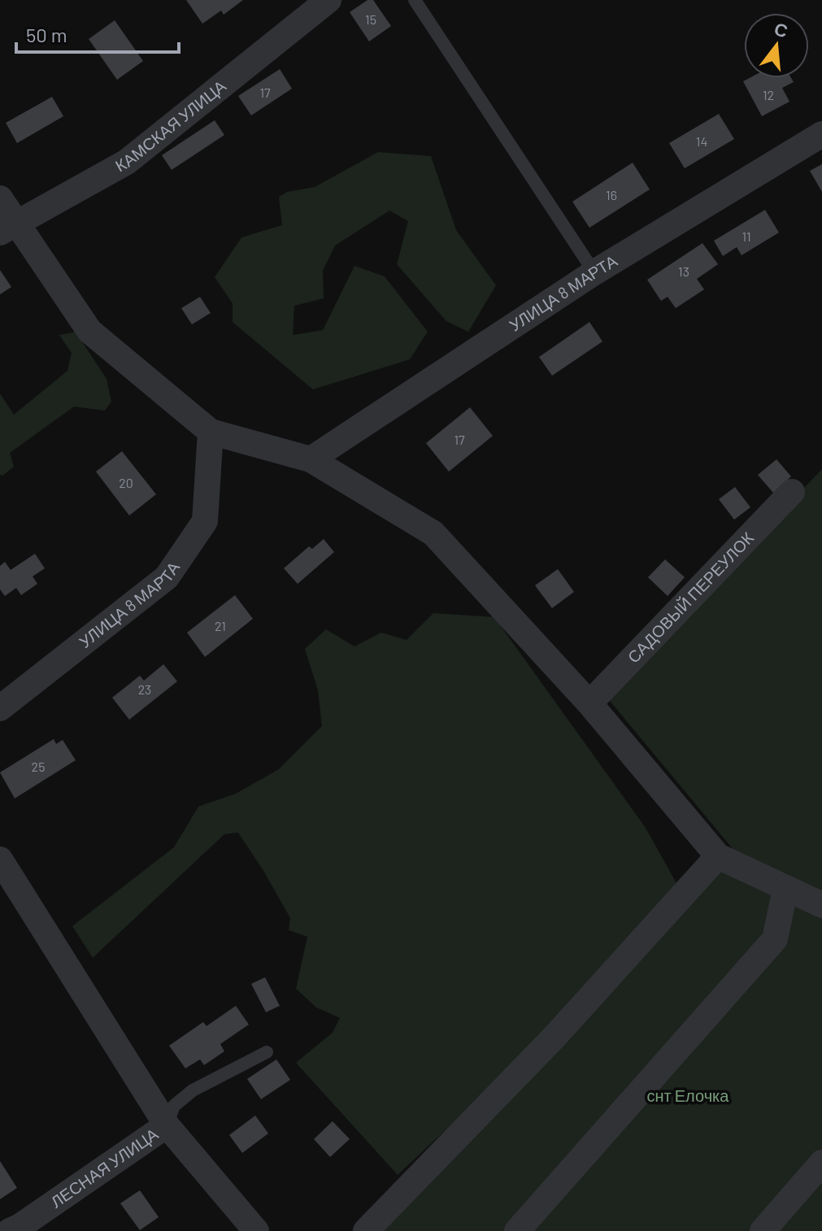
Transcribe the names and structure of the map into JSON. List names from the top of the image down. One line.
{"streets":{"street":["КАМСКАЯ УЛИЦА","УЛИЦА 8 МАРТА","САДОВЫЙ ПЕРЕУЛОК","ЛЕСНАЯ УЛИЦА"]},"parks":["снт Елочка"],"house_numbers":["15","17","12","14","16","11","13","17","20","21","23","25"],"scale_bar":"50 m","north":"top"}
